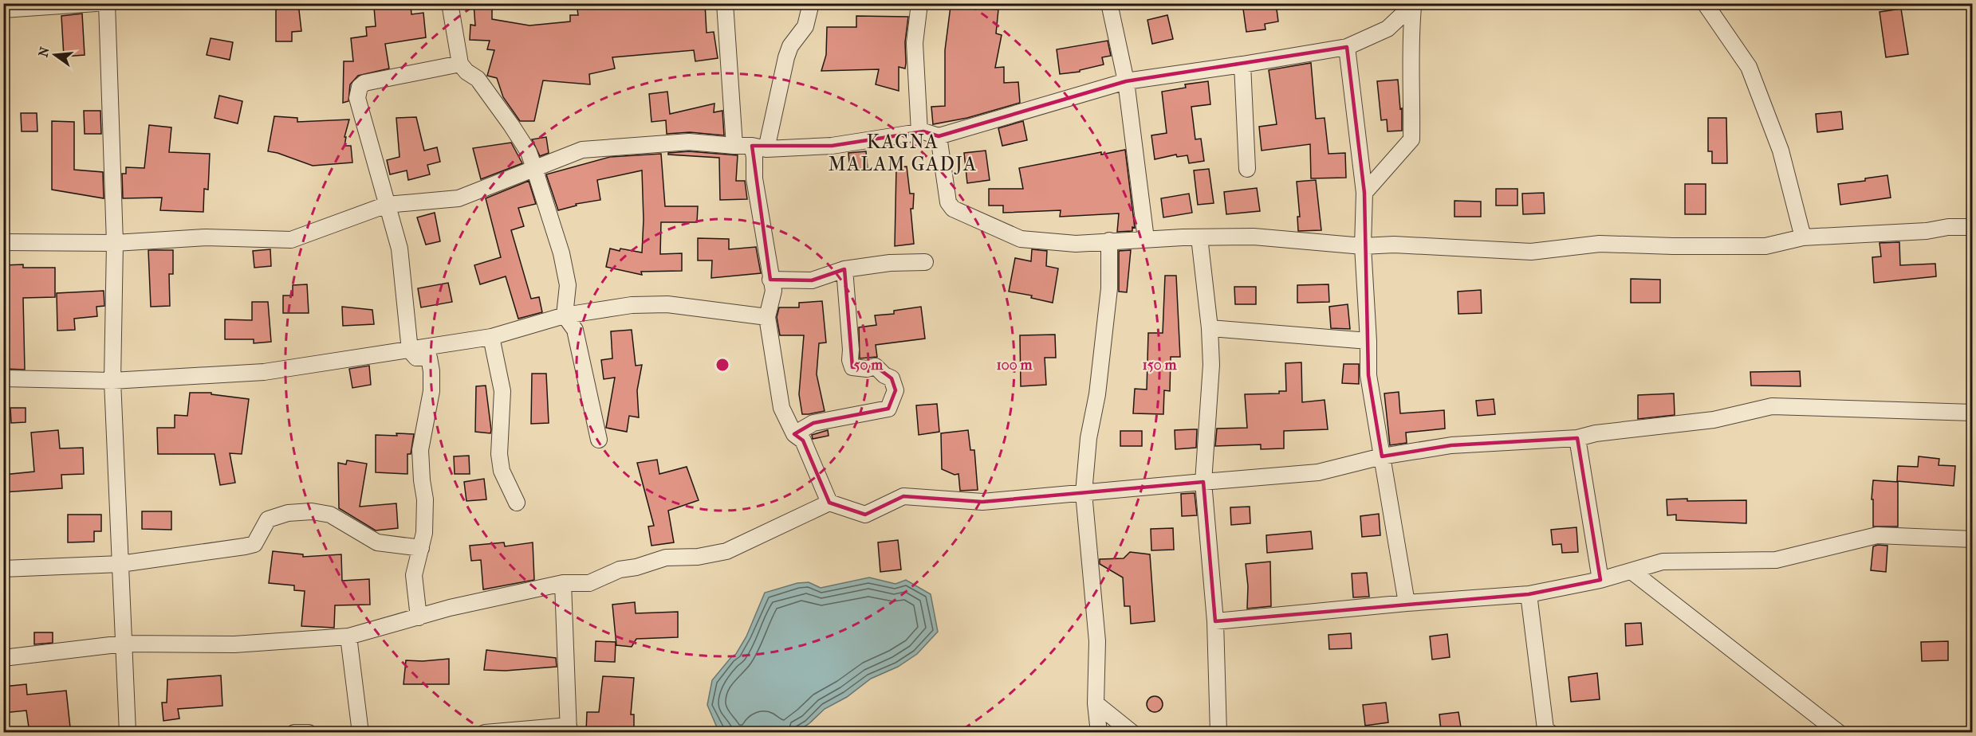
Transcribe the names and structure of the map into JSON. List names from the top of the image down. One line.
{"districts":["KAGNA MALAM GADJA"],"north":"left","rings":["50 m","100 m","150 m"]}
